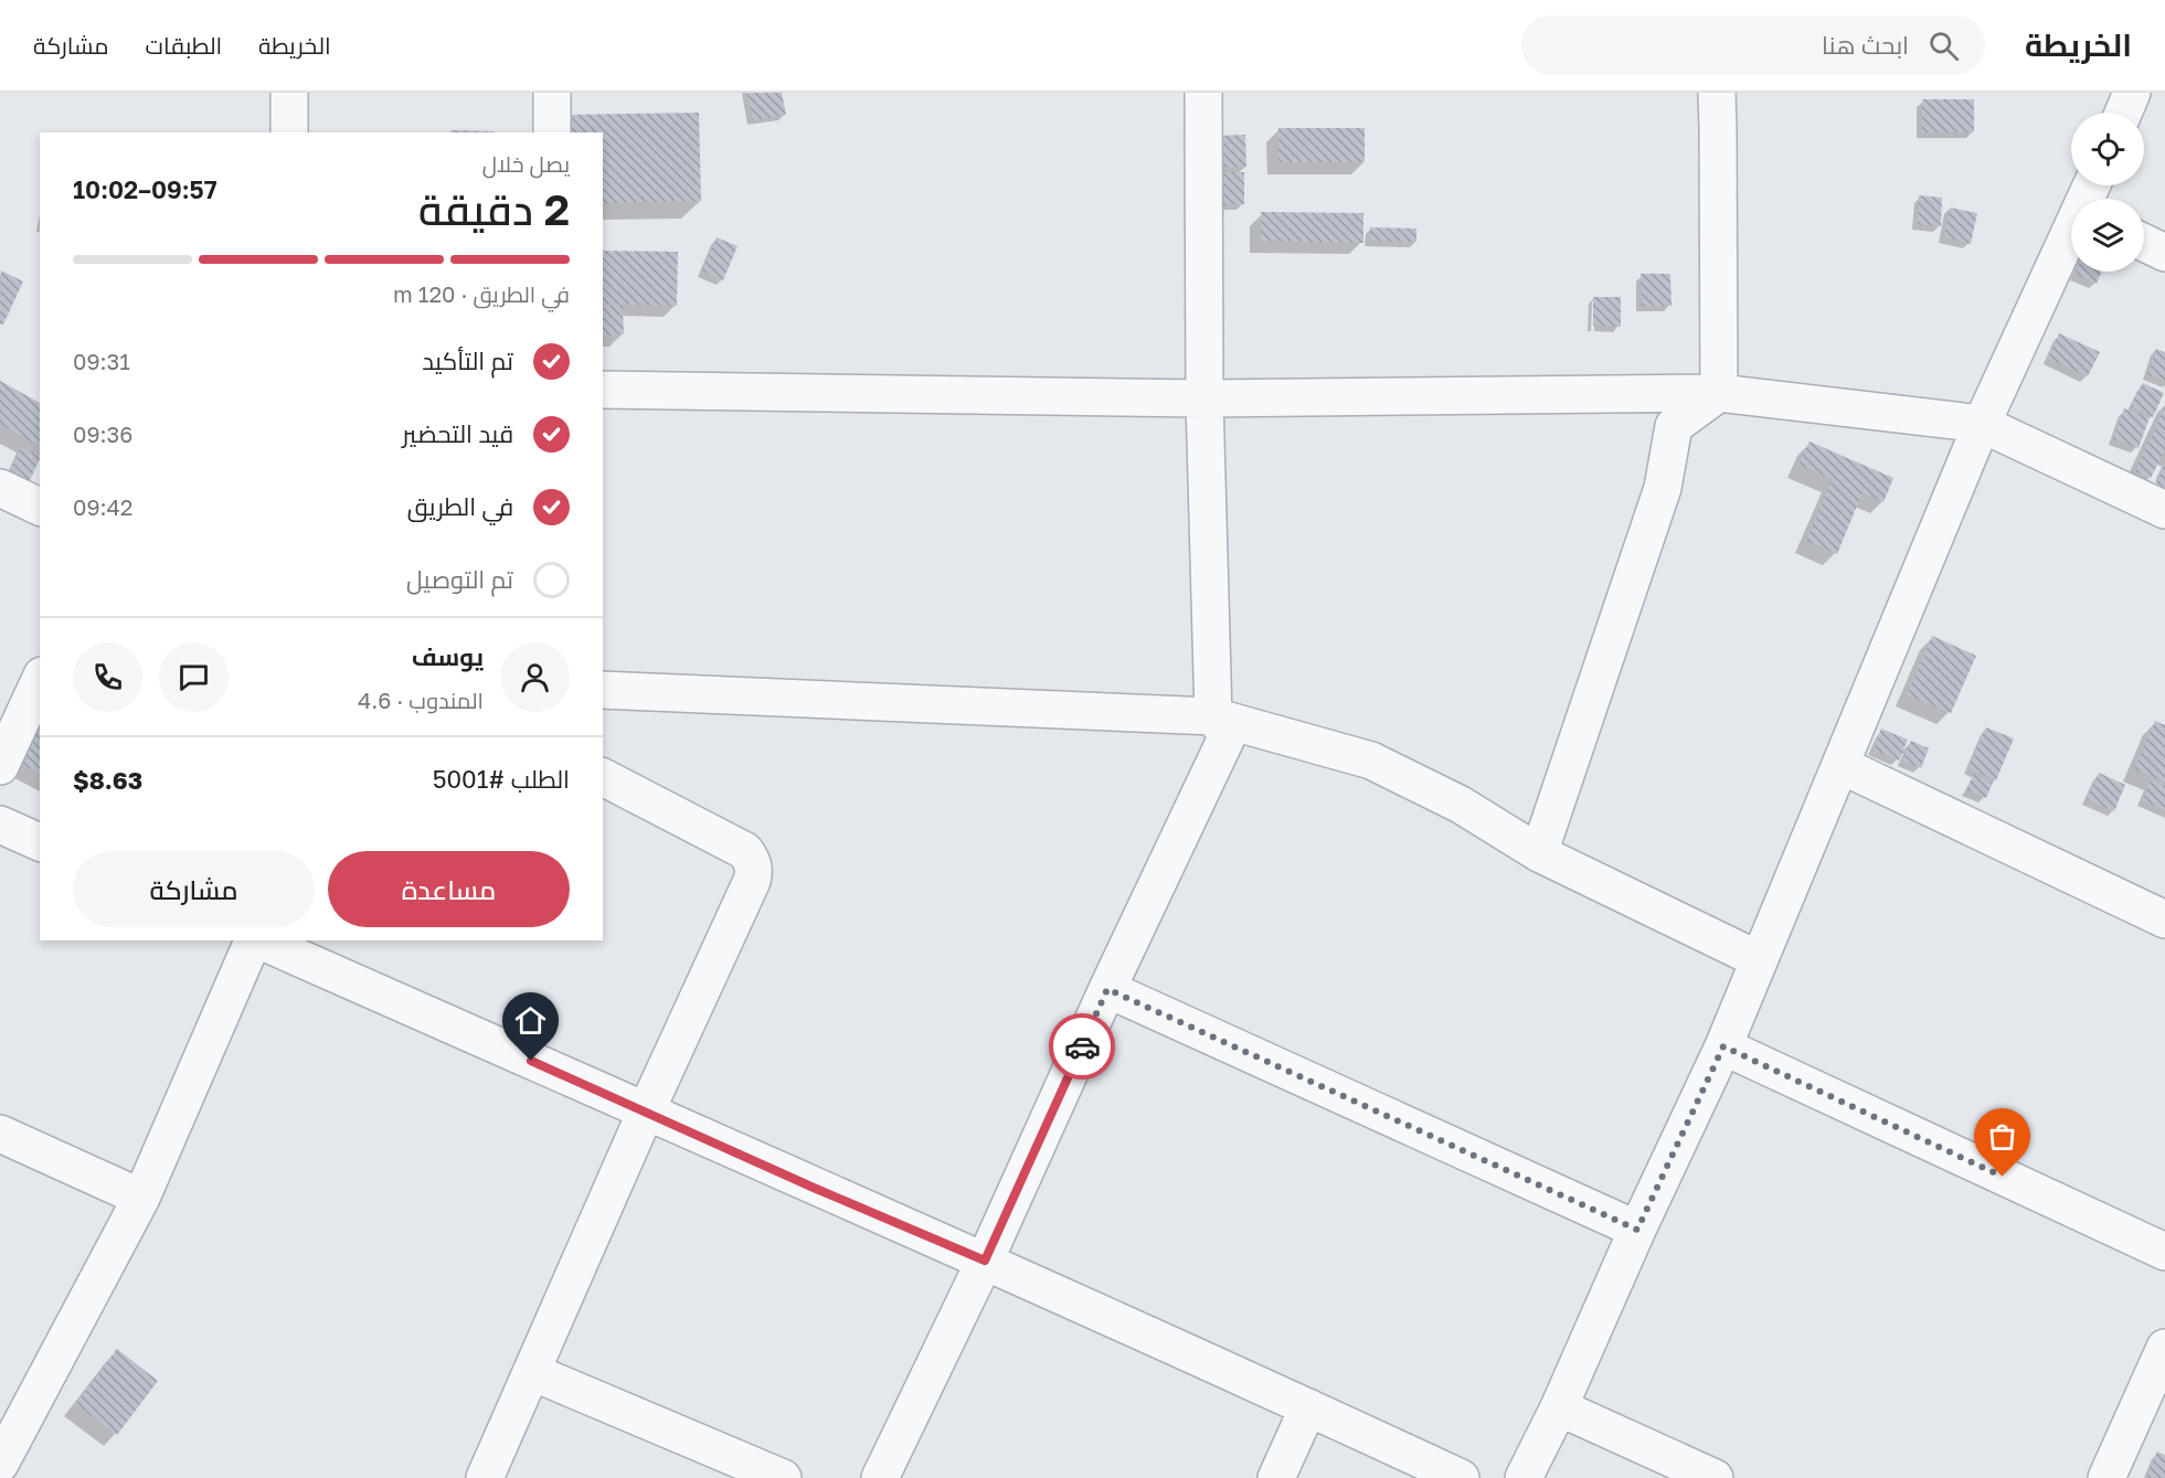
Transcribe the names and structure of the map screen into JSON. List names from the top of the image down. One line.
{"page":{"header":"الخريطة","search":"ابحث هنا","nav":["الخريطة","الطبقات","مشاركة"],"heading":["2 دقيقة","يصل خلال","09:57–10:02"],"panel":["يوسف","المندوب · 4.6","الطلب #5001","$8.63"],"bar":"في الطريق · 120 m","list":[["تم التأكيد","09:31"],["قيد التحضير","09:36"],["في الطريق","09:42"],"تم التوصيل"],"buttons":["مساعدة","مشاركة"]}}
